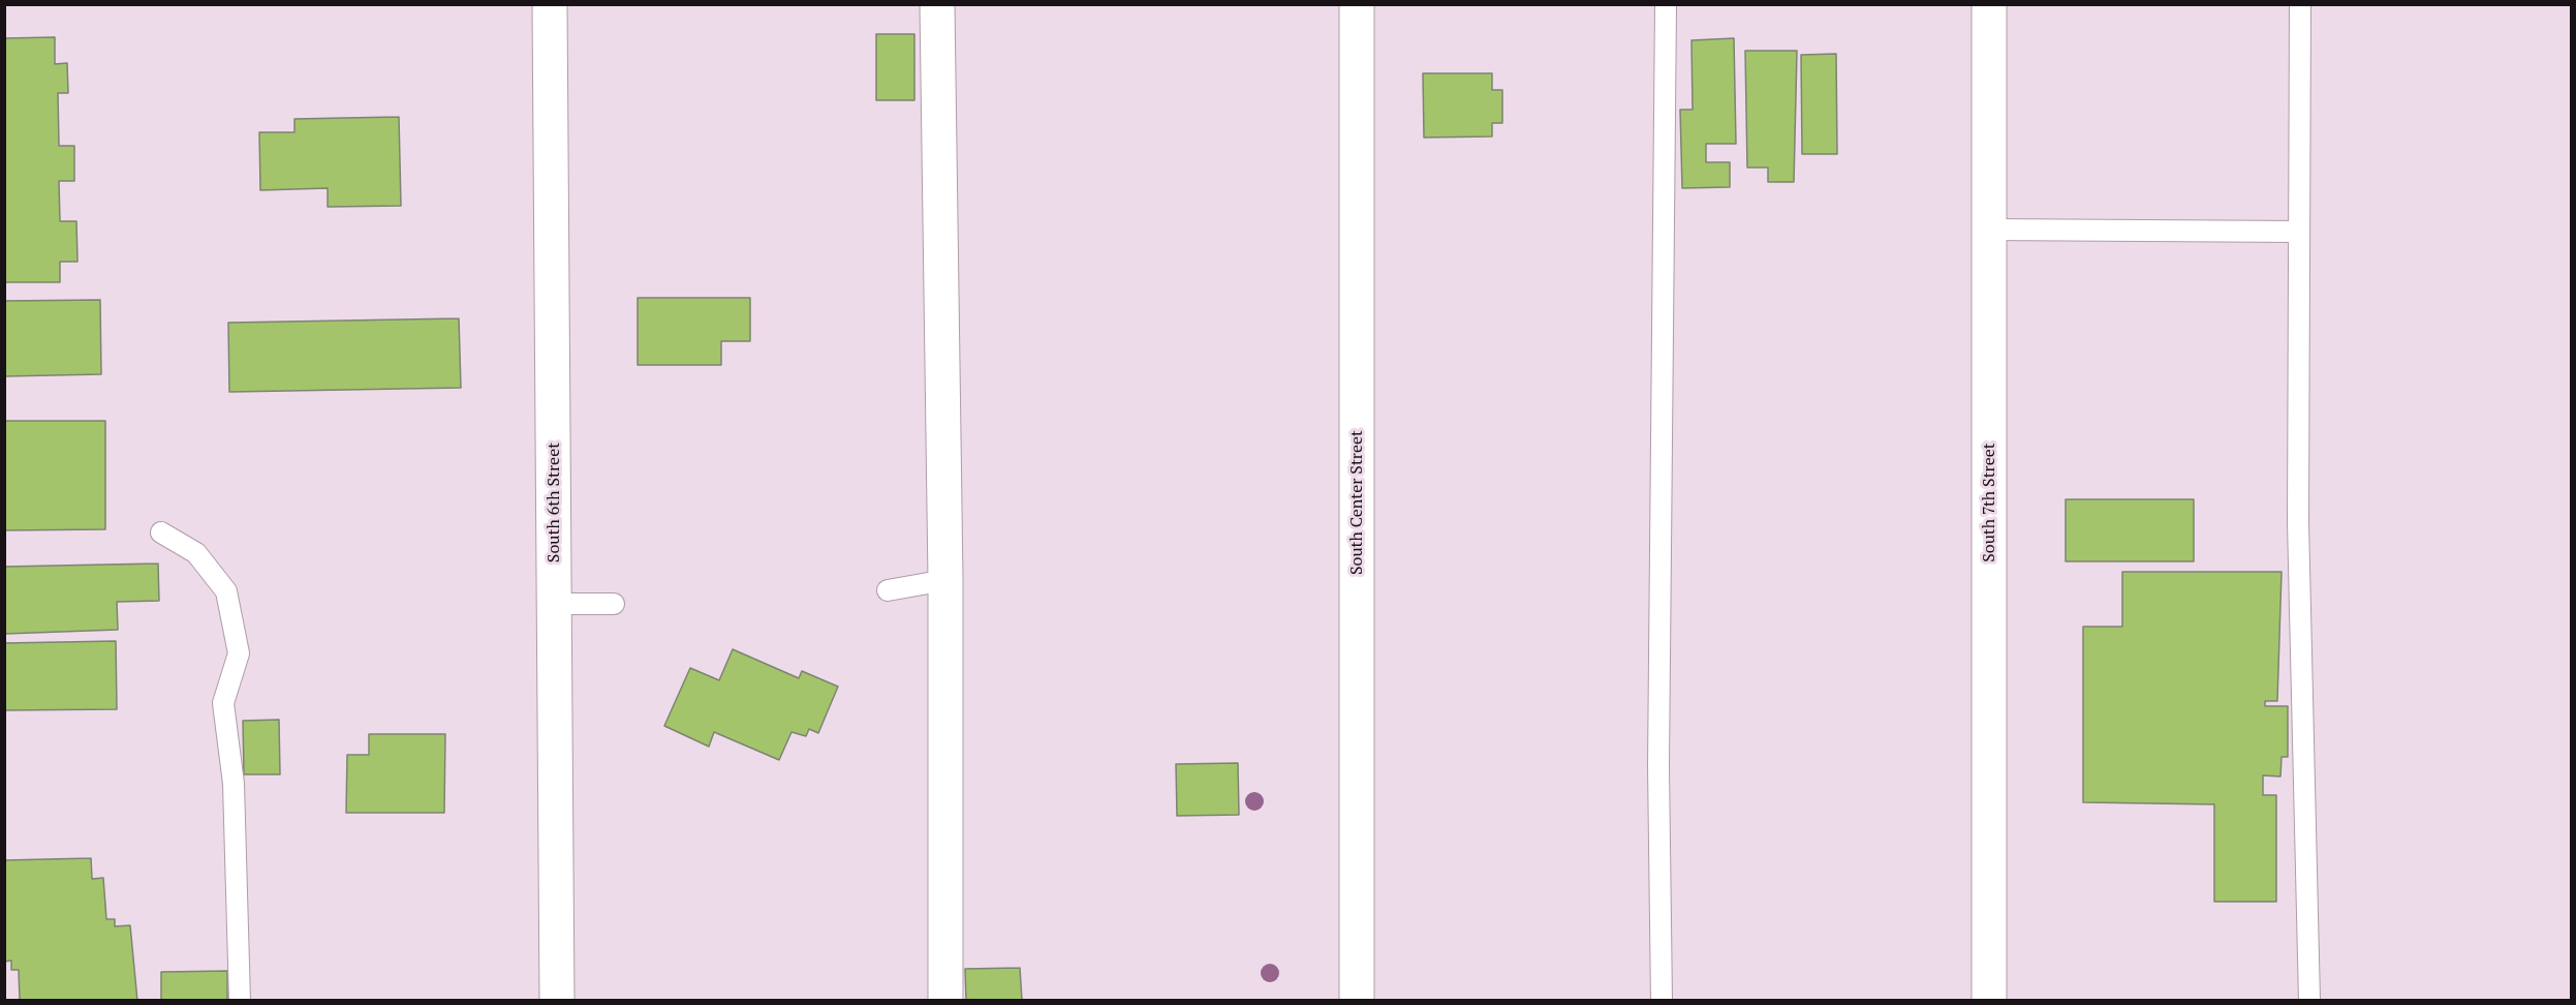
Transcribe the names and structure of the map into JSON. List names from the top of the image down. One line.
{"streets":{"street":["South 6th Street","South Center Street","South 7th Street"]}}
